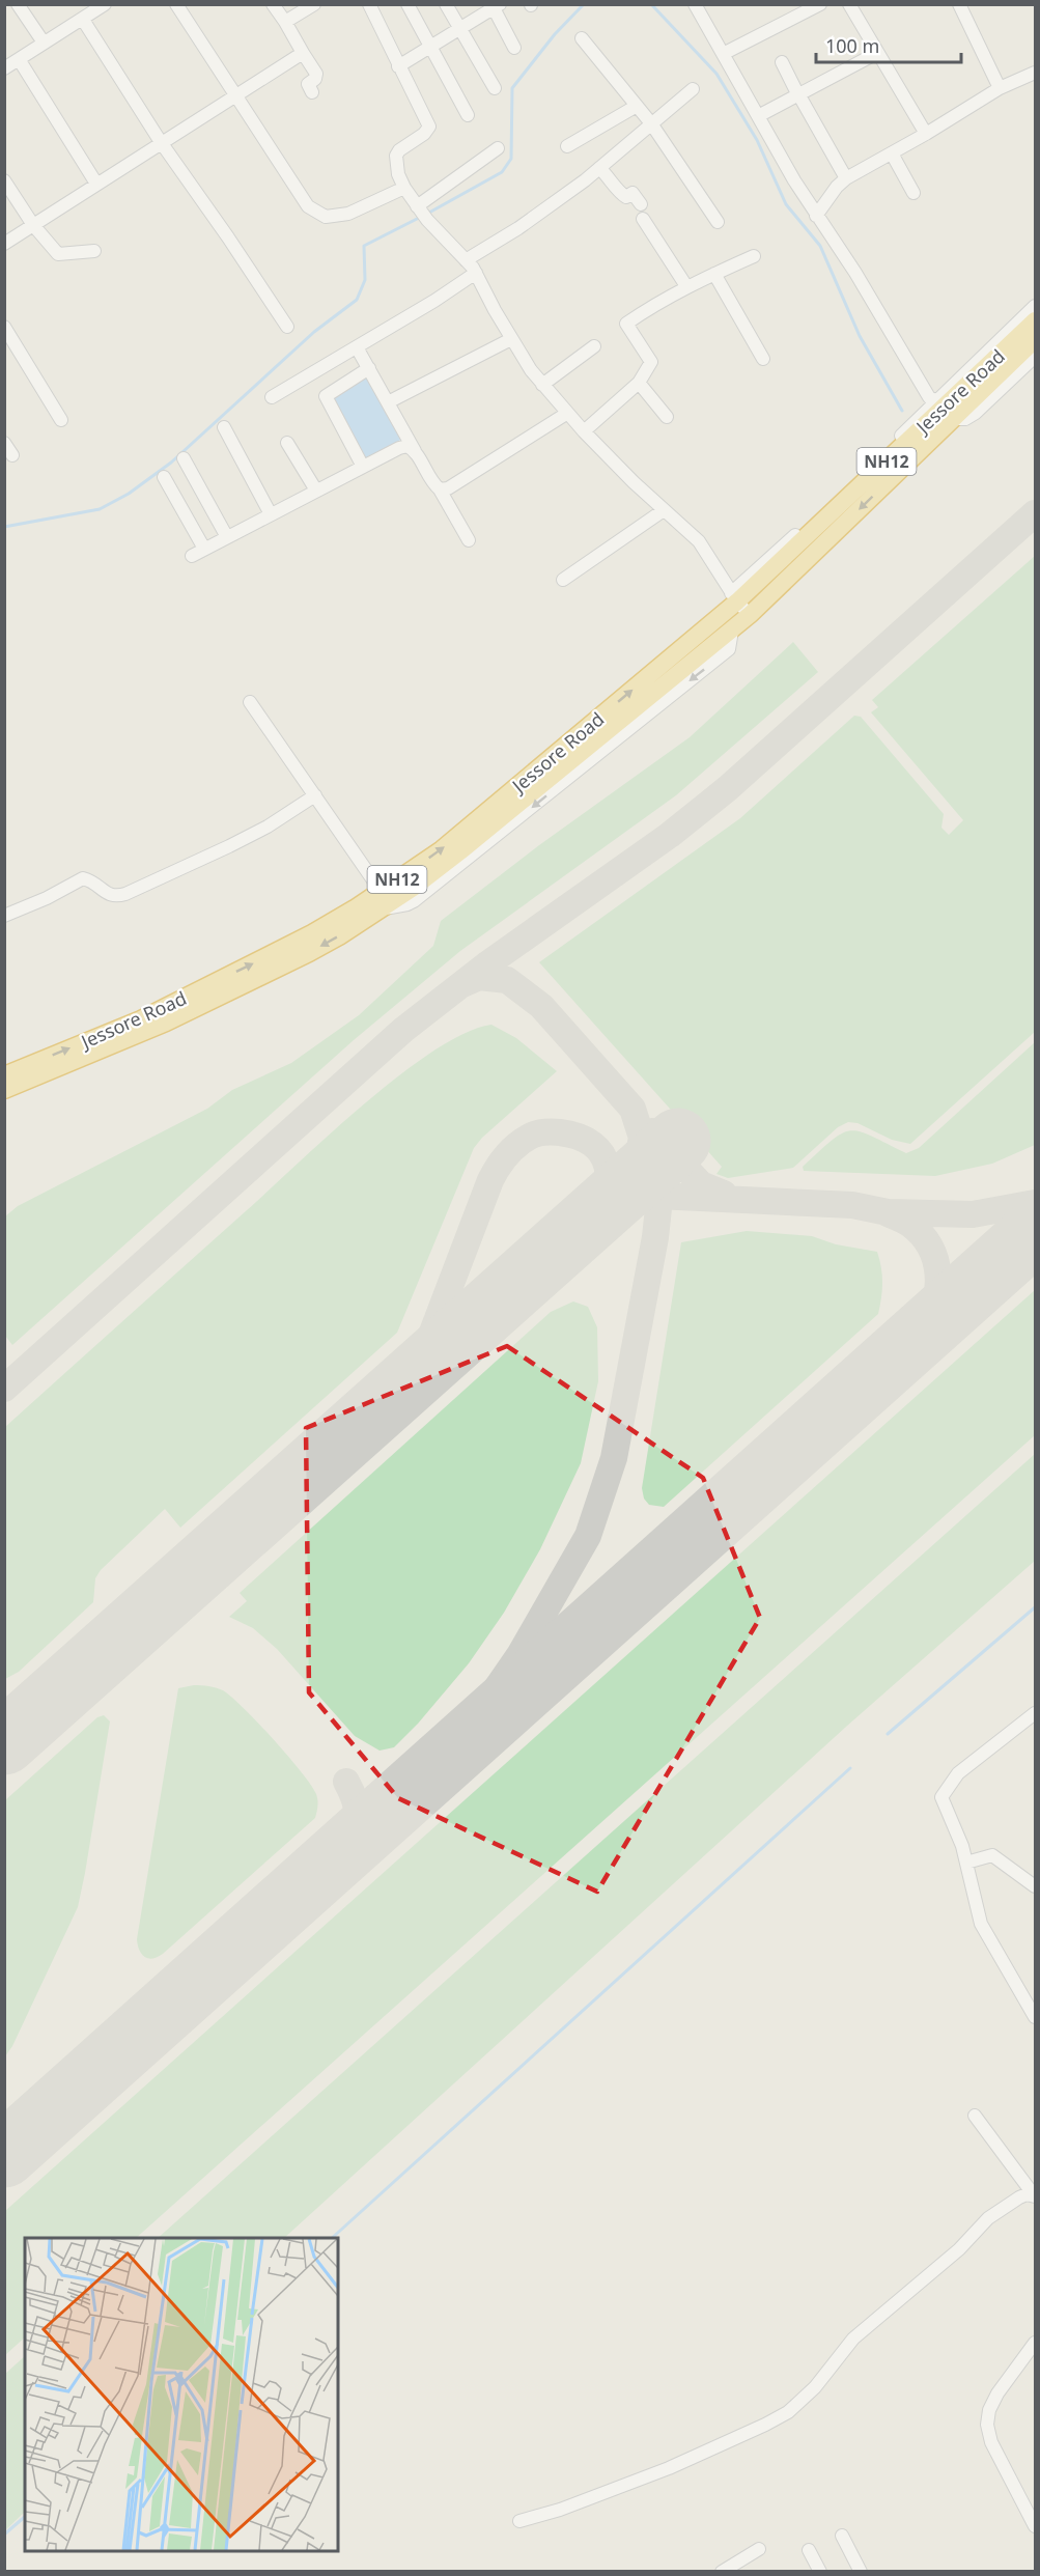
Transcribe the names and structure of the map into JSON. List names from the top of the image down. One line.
{"streets":{"highway":["Jessore Road","NH12"]},"crossings":[["Jessore Road","NH12"]],"scale_bar":"100 m"}
